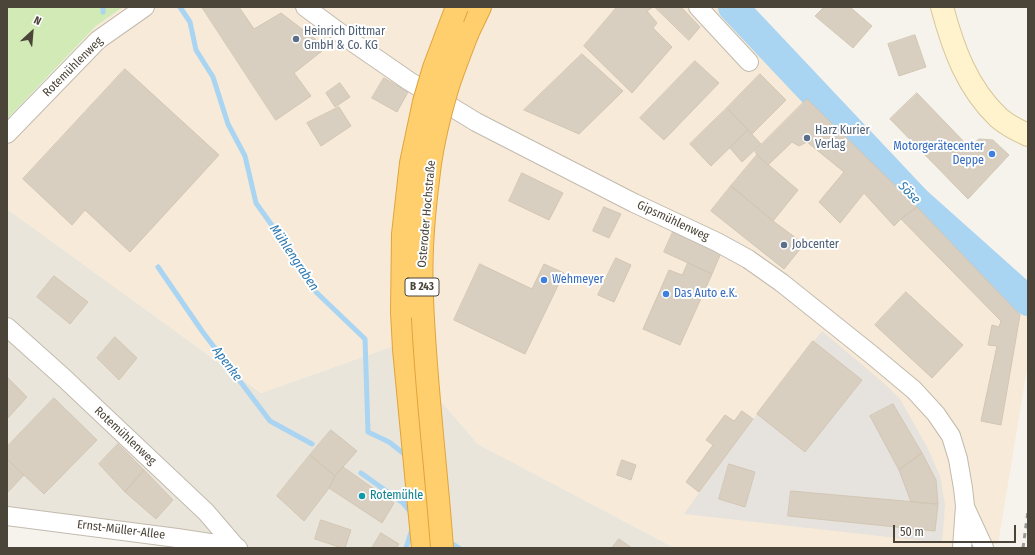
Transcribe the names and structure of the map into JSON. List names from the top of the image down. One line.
{"streets":{"highway":["Osteroder Hochstraße","B 243"],"street":["Rotemühlenweg","Gipsmühlenweg","Ernst-Müller-Allee"]},"crossings":[["Rotemühlenweg","Ernst-Müller-Allee"]],"water":["Söse","Mühlengraben","Apenke"],"places":["Heinrich Dittmar GmbH & Co. KG","Harz Kurier Verlag","Motorgerätecenter Deppe","Jobcenter","Wehmeyer","Das Auto e.K.","Rotemühle"],"scale_bar":"50 m","north":"top right"}
